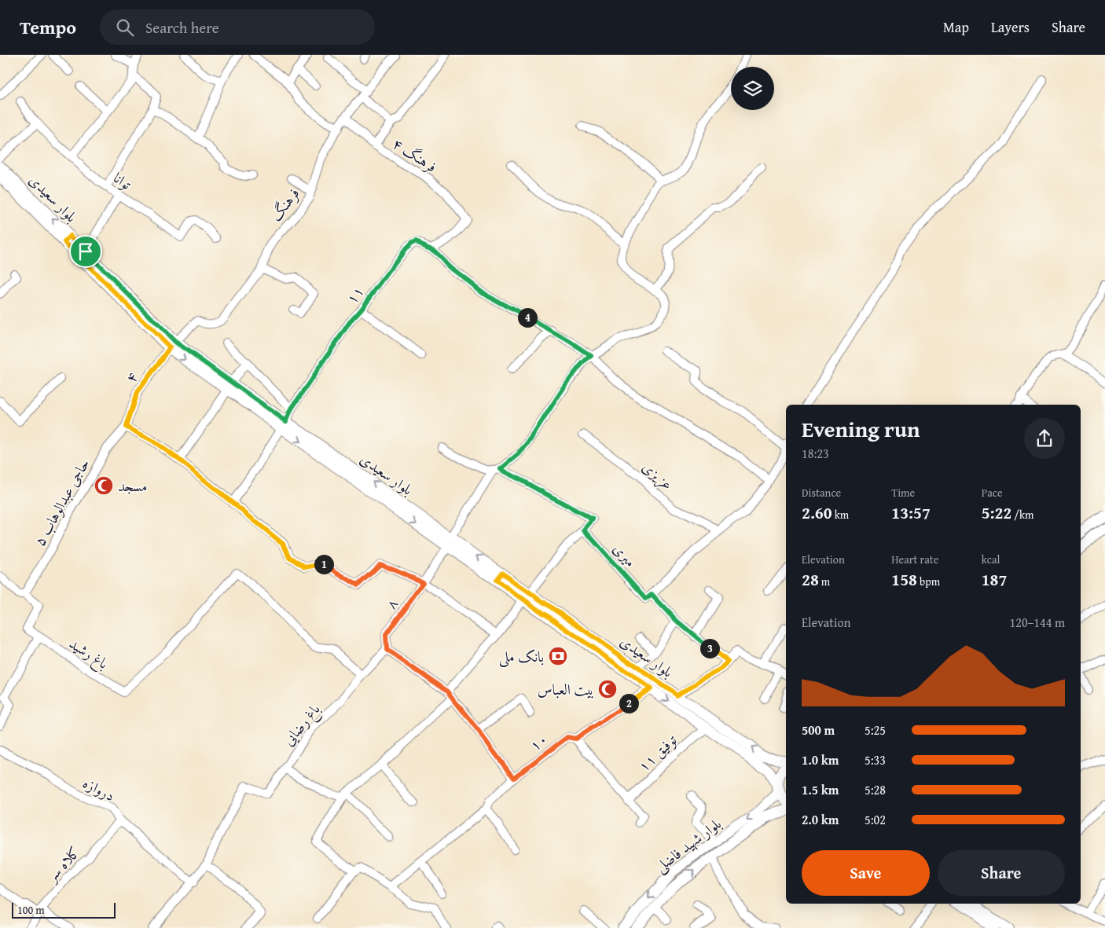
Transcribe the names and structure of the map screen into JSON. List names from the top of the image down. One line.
{"streets":{"main road":["بلوار سعیدی","بلوار شهید فاضلی"],"street":["فرهنگ ۴","توانا","فرهنگ","۱۱","۴","عزیزی","حاجی عبدالوهاب ۵","میری","۸","باغ رشید","باغ رضایی","۱۰","توفیق ۱۱","دروازه","کلاه سر"]},"crossings":[["فرهنگ ۴","فرهنگ"],["فرهنگ ۴","۱۱"],["بلوار سعیدی","فرهنگ"],["بلوار سعیدی","۱۱"],["بلوار سعیدی","۴"],["بلوار سعیدی","۸"],["بلوار سعیدی","۱۰"],["بلوار سعیدی","توفیق ۱۱"],["بلوار سعیدی","بلوار شهید فاضلی"],["فرهنگ","۴"],["۴","حاجی عبدالوهاب ۵"],["باغ رشید","باغ رضایی"],["دروازه","کلاه سر"]],"places":{"mosque":["مسجد","بیت العباس"],"bank":["بانک ملی"]},"scale_bar":"100 m","page":{"header":"Tempo","search":"Search here","nav":["Map","Layers","Share"],"pins":["4","1","3","2"],"heading":["Evening run","18:23"],"stats":[["Distance","2.60 km"],["Time","13:57"],["Pace","5:22 /km"],["Elevation","28 m"],["Heart rate","158 bpm"],["kcal","187"]],"chart":["Elevation","120–144 m"],"list":[{"name":"500 m","note":"5:25"},{"name":"1.0 km","note":"5:33"},{"name":"1.5 km","note":"5:28"},{"name":"2.0 km","note":"5:02"}],"buttons":["Save","Share"],"scale":"100 m"}}
